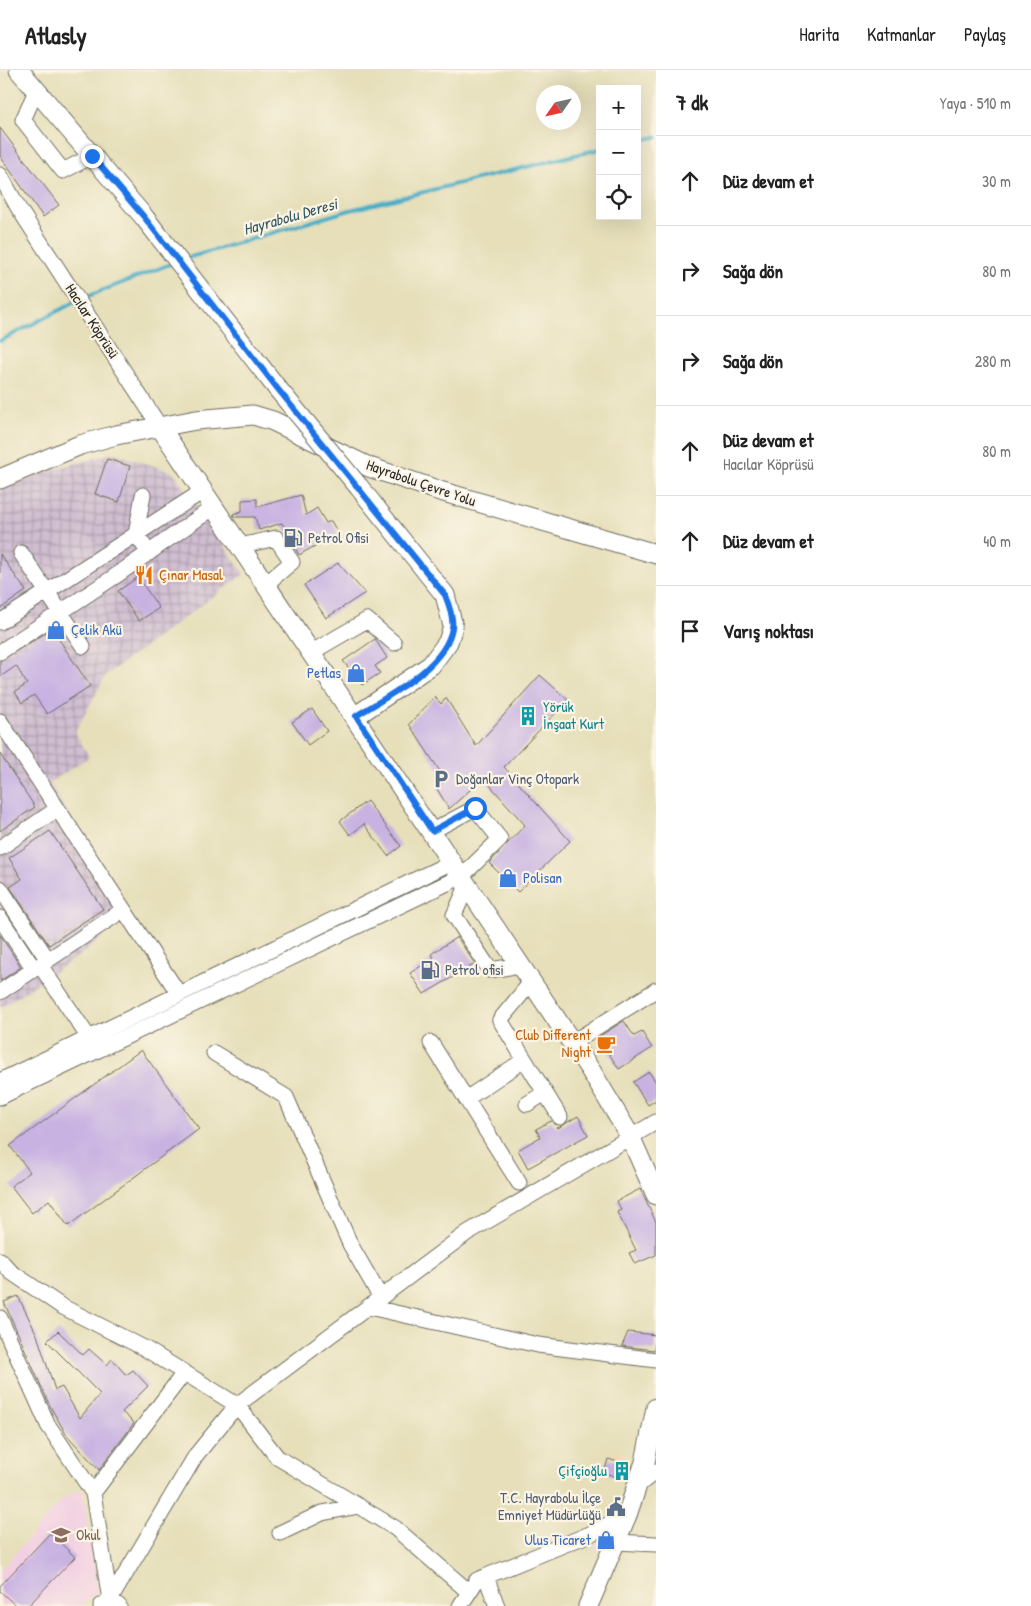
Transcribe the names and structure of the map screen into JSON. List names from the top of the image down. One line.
{"streets":{"main road":["Hayrabolu Çevre Yolu"],"street":["Hacılar Köprüsü"]},"crossings":[["Hacılar Köprüsü","Hayrabolu Çevre Yolu"]],"water":["Hayrabolu Deresi"],"places":{"fuel station":["Petrol Ofisi","Petrol ofisi"],"restaurant":["Çınar Masal"],"shop":["Çelik Akü","Petlas","Polisan","Ulus Ticaret"],"building":["Yörük İnşaat Kurt","Çifçioğlu"],"parking":["Doğanlar Vinç Otopark"],"cafe":["Club Different Night"],"public building":["T.C. Hayrabolu İlçe Emniyet Müdürlüğü"],"school or university":["Okul"]},"north":"bottom left","page":{"header":"Atlasly","nav":["Harita","Katmanlar","Paylaş"],"heading":["7 dk","Yaya · 510 m"],"map_buttons":["+","−"],"list":[["Düz devam et","30 m"],["Sağa dön","80 m"],["Sağa dön","280 m"],["Düz devam et","Hacılar Köprüsü","80 m"],["Düz devam et","40 m"],"Varış noktası"]}}
